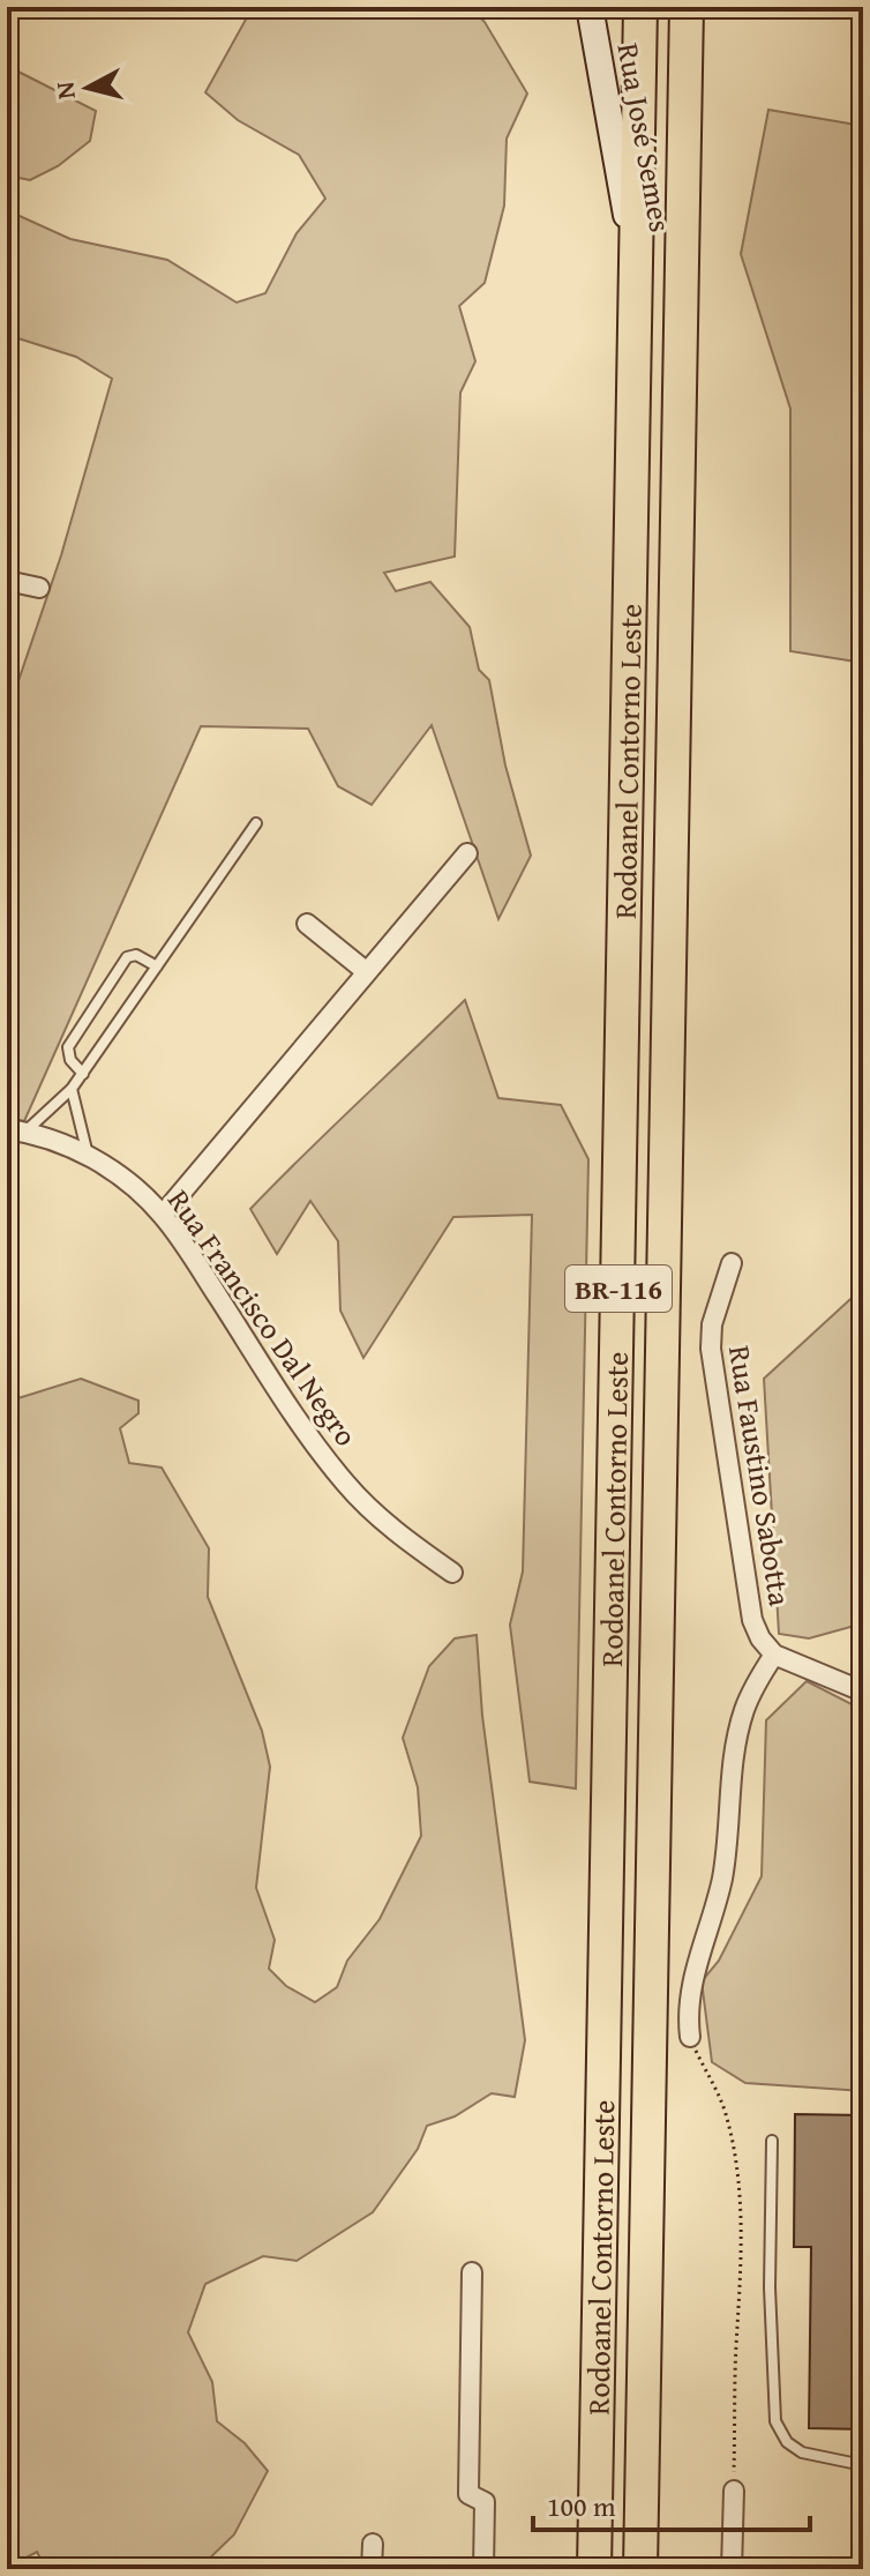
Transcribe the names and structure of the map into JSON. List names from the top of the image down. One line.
{"streets":{"highway":["Rodoanel Contorno Leste","BR-116"],"main road":["Rua José Semes"],"street":["Rua Francisco Dal Negro","Rua Faustino Sabotta"]},"crossings":[["Rua José Semes","Rodoanel Contorno Leste"]],"scale_bar":"100 m","north":"left"}
